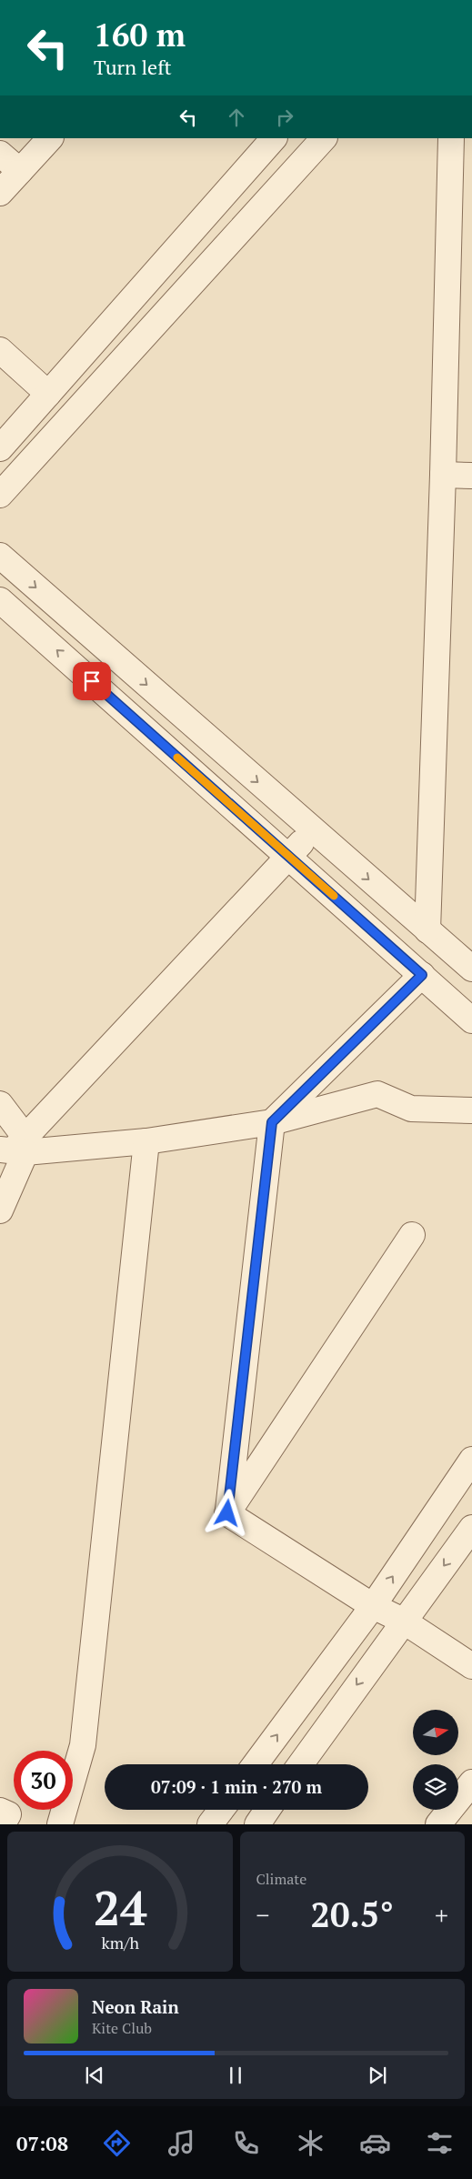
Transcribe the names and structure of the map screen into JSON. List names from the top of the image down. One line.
{"north":"right","page":{"turn":["160 m","Turn left"],"limit":"30","trip":"07:09 · 1 min · 270 m","tile":"Climate","heat":["−","20.5°","+"],"song":["Neon Rain","Kite Club"],"tabs":"07:08","gauge":["24","km/h"]}}
